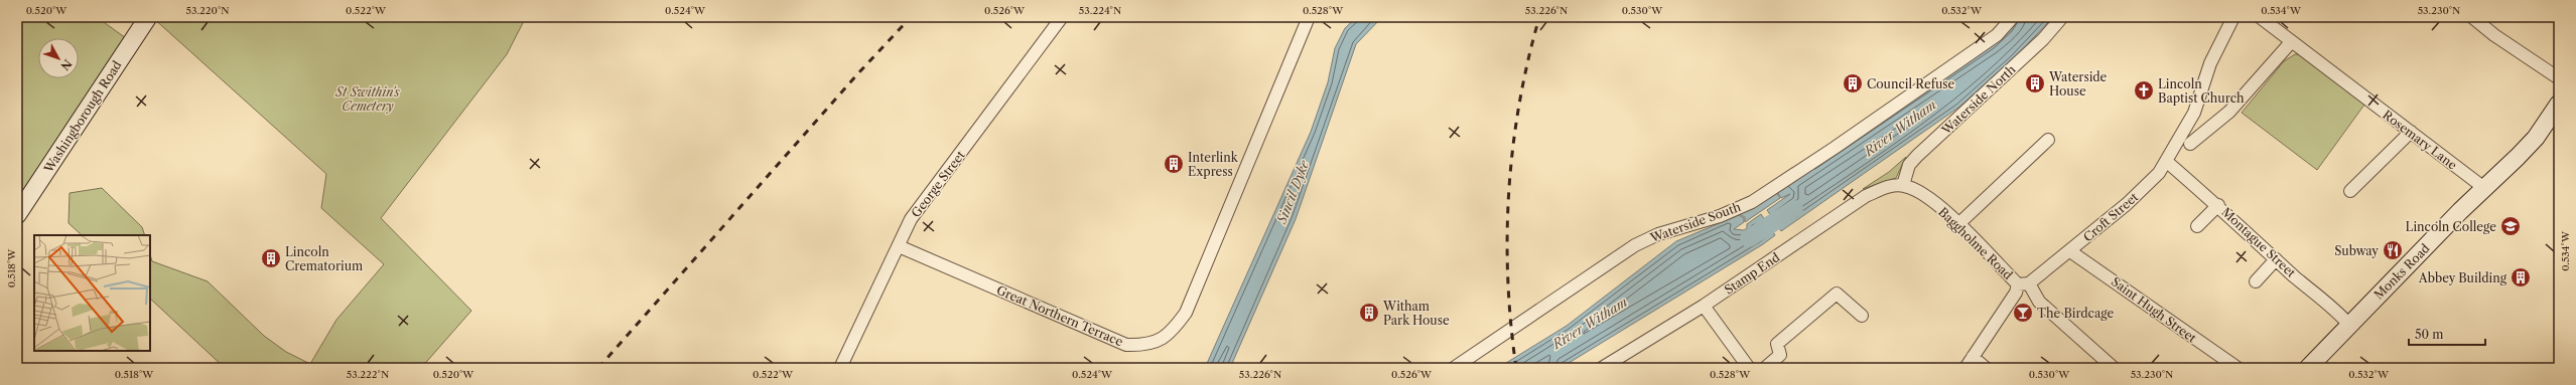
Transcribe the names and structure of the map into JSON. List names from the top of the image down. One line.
{"streets":{"main road":["Washingborough Road","Monks Road"],"street":["Waterside North","Rosemary Lane","George Street","Croft Street","Waterside South","Montague Street","Baggholme Road","Stamp End","Saint Hugh Street","Great Northern Terrace"]},"crossings":[["Waterside North","Baggholme Road"],["Waterside North","Stamp End"],["Rosemary Lane","Croft Street"],["Rosemary Lane","Monks Road"],["George Street","Great Northern Terrace"],["Croft Street","Montague Street"],["Croft Street","Baggholme Road"],["Croft Street","Saint Hugh Street"],["Montague Street","Monks Road"],["Baggholme Road","Stamp End"]],"water":["River Witham","Sincil Dyke"],"parks":["St Swithin's Cemetery"],"places":{"building":["Council Refuse","Waterside House","Interlink Express","Lincoln Crematorium","Abbey Building","Witham Park House"],"church":["Lincoln Baptist Church"],"school or university":["Lincoln College"],"restaurant":["Subway"],"bar":["The Birdcage"]},"scale_bar":"50 m","north":"bottom right","coordinates":["0.520°W","53.220°N","0.522°W","0.524°W","0.526°W","53.224°N","0.528°W","53.226°N","0.530°W","0.532°W","0.534°W","53.230°N","0.518°W","53.222°N"]}
